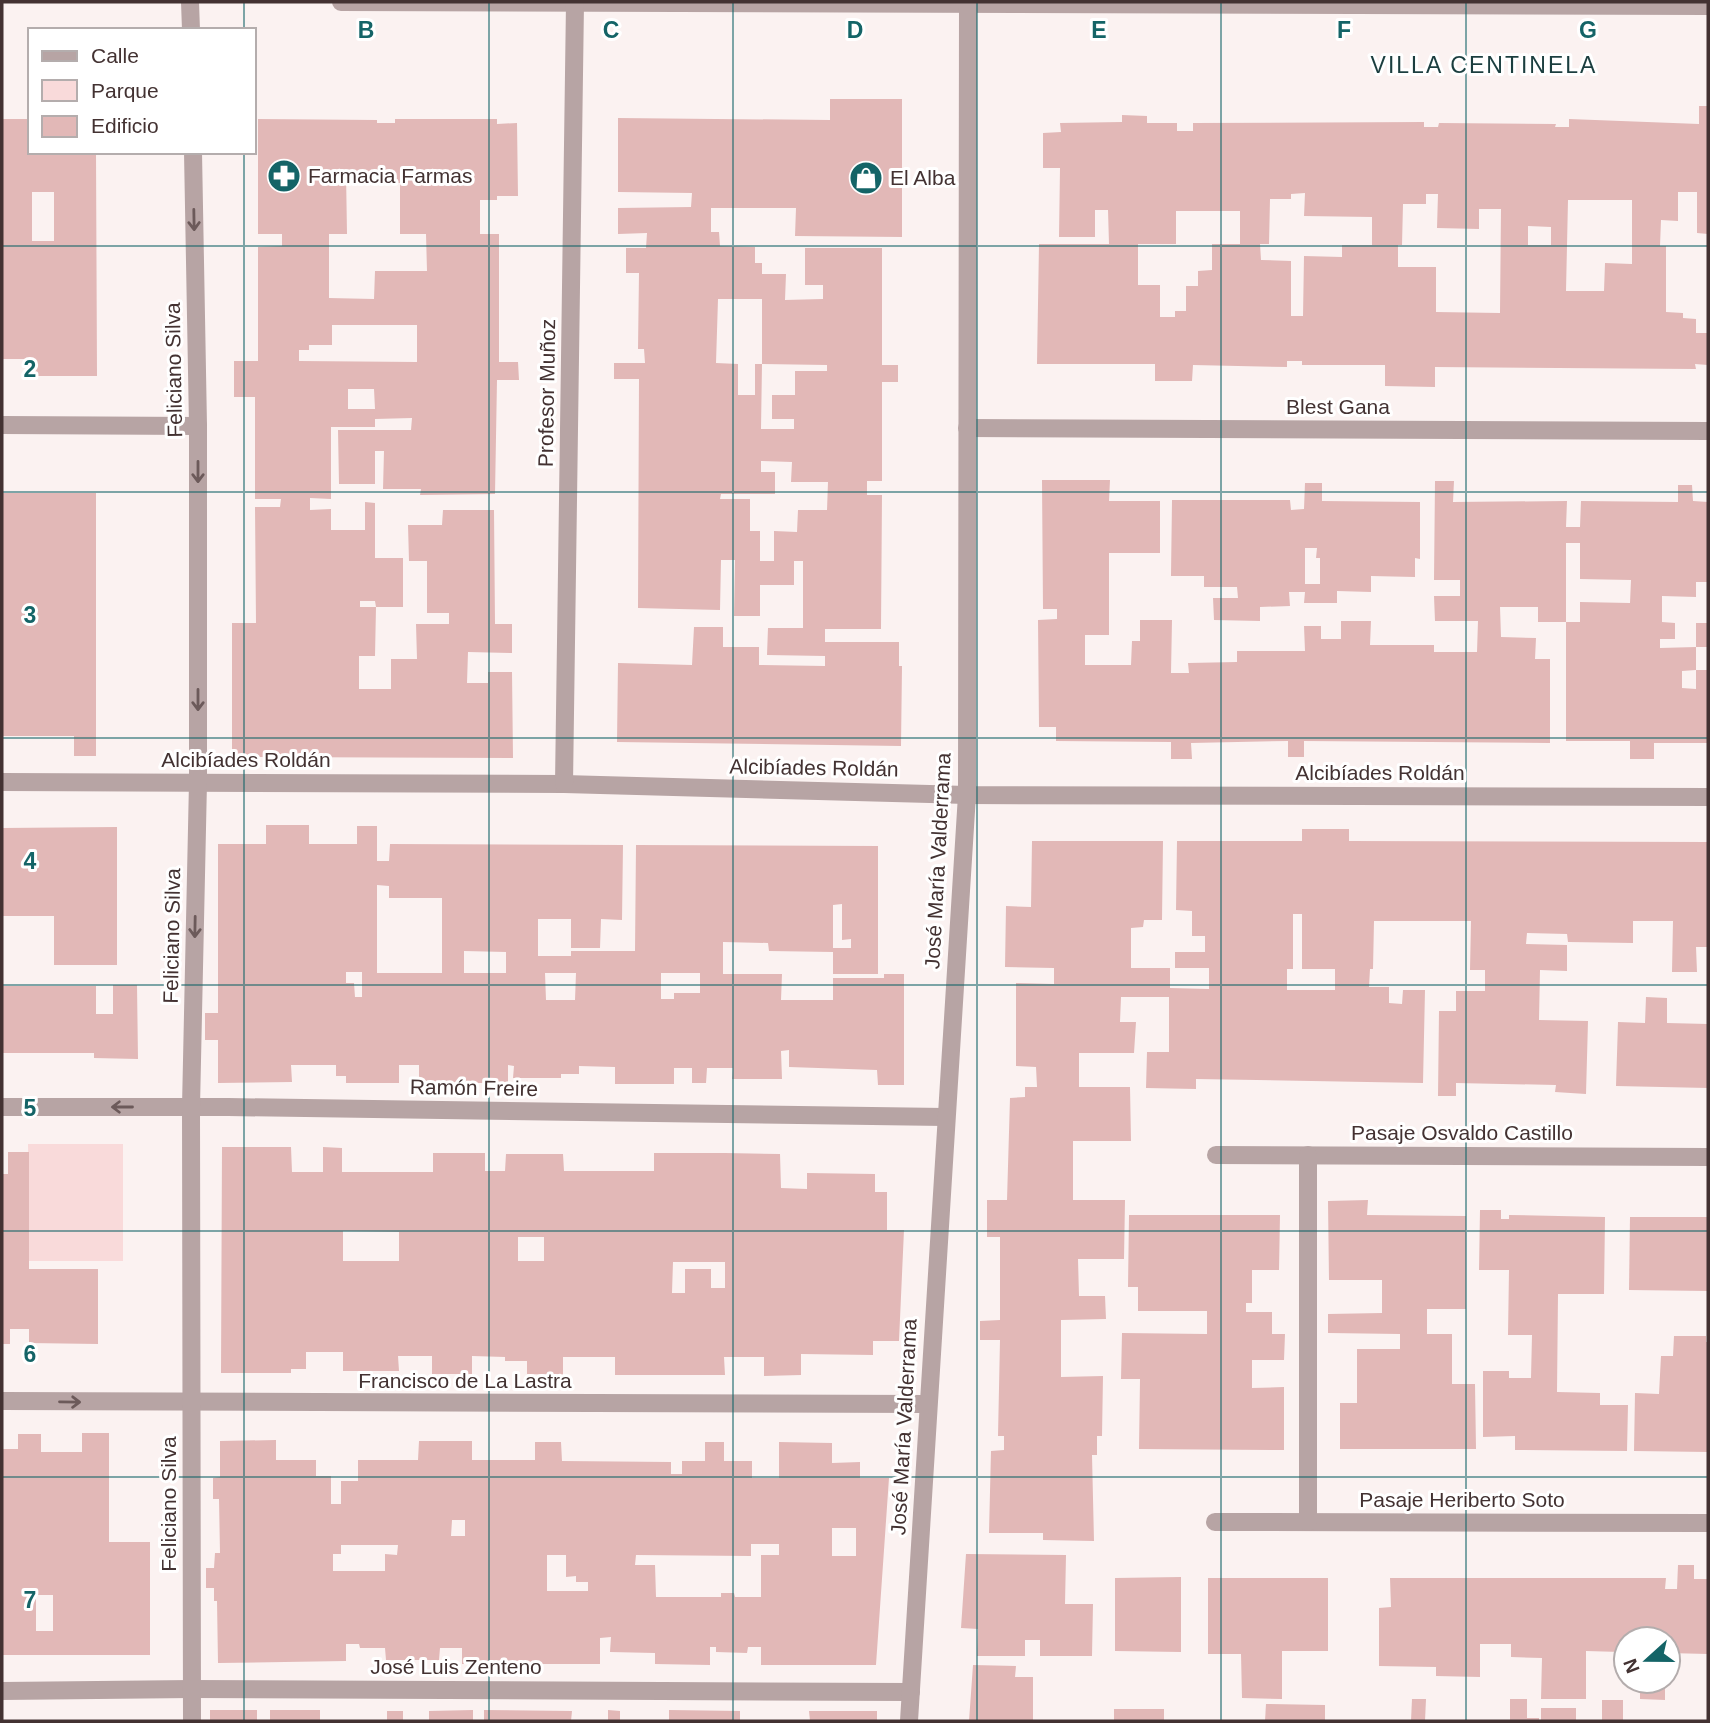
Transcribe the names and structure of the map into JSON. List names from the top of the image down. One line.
{"streets":{"street":["Feliciano Silva","Profesor Muñoz","Blest Gana","Alcibíades Roldán","José María Valderrama","Ramón Freire","Pasaje Osvaldo Castillo","Francisco de La Lastra","Pasaje Heriberto Soto","José Luis Zenteno"]},"crossings":[["Feliciano Silva","Alcibíades Roldán"],["Feliciano Silva","Ramón Freire"],["Feliciano Silva","Francisco de La Lastra"],["Feliciano Silva","José Luis Zenteno"],["Profesor Muñoz","Alcibíades Roldán"],["Blest Gana","José María Valderrama"],["Alcibíades Roldán","José María Valderrama"],["José María Valderrama","Ramón Freire"],["José María Valderrama","Francisco de La Lastra"],["José María Valderrama","José Luis Zenteno"]],"one_way":["Feliciano Silva"],"districts":["VILLA CENTINELA"],"places":{"pharmacy":["Farmacia Farmas"],"shop":["El Alba"]},"legend":["Calle","Parque","Edificio"],"north":"left","grid":{"columns":["B","C","D","E","F","G"],"rows":["2","3","4","5","6","7"]}}
